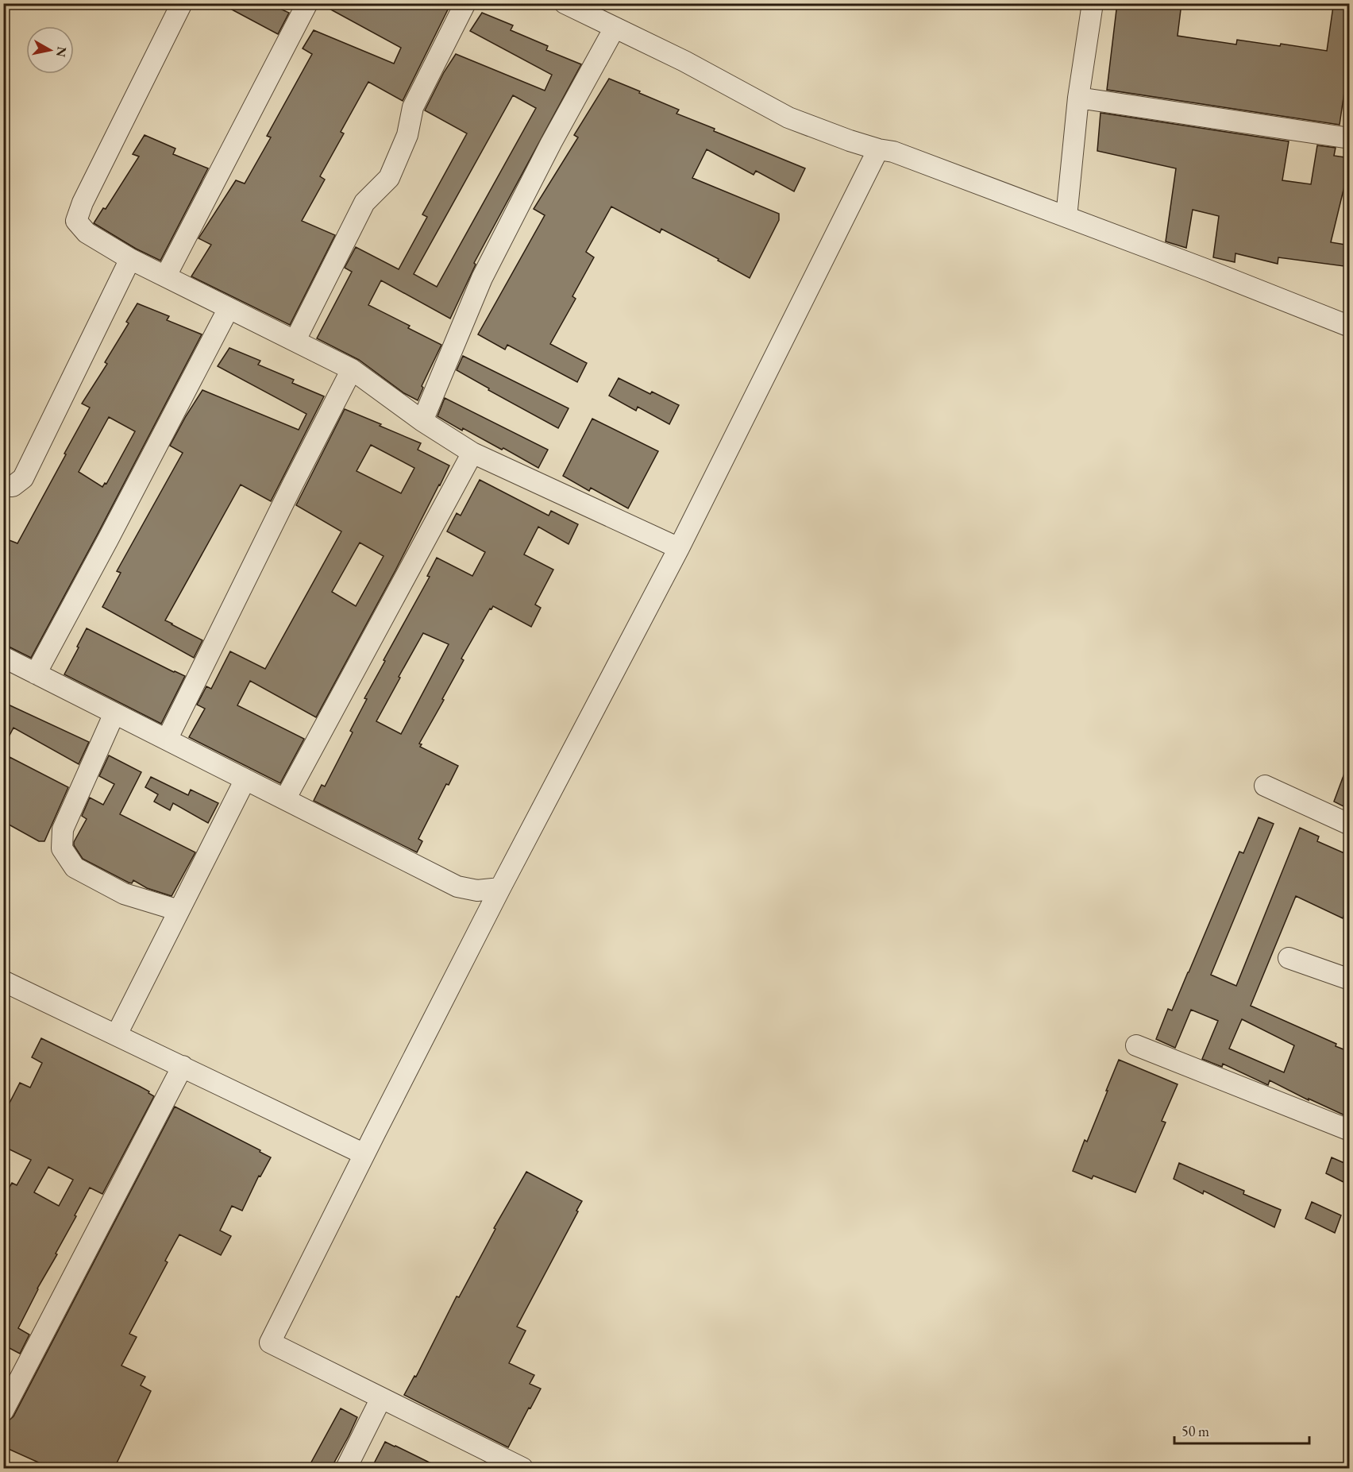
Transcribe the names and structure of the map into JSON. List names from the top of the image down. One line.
{"scale_bar":"50 m","north":"right"}
